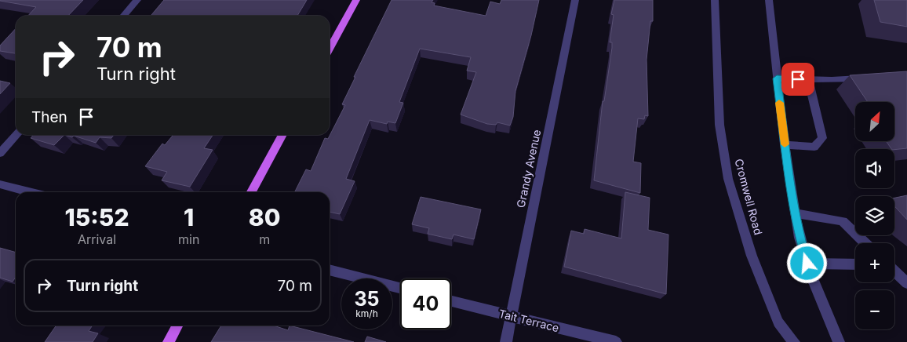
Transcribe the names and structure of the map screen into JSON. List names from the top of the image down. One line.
{"streets":{"street":["Grandy Avenue","Cromwell Road","Tait Terrace"]},"crossings":[["Grandy Avenue","Tait Terrace"]],"north":"top right","page":{"turn":["70 m","Turn right"],"then":"Then","map_buttons":["+","−"],"eta":["15:52","Arrival","1","min","80","m"],"list":[{"name":"Turn right","value":"70 m"}],"speed":"35 km/h","limit":"40"}}
